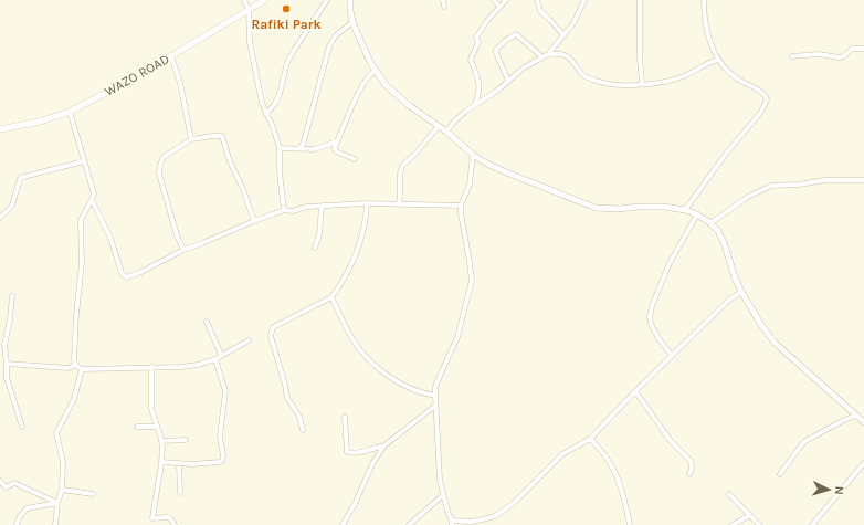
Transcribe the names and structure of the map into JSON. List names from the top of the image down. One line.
{"streets":{"main road":["WAZO ROAD"]},"places":["Rafiki Park"],"north":"right"}
